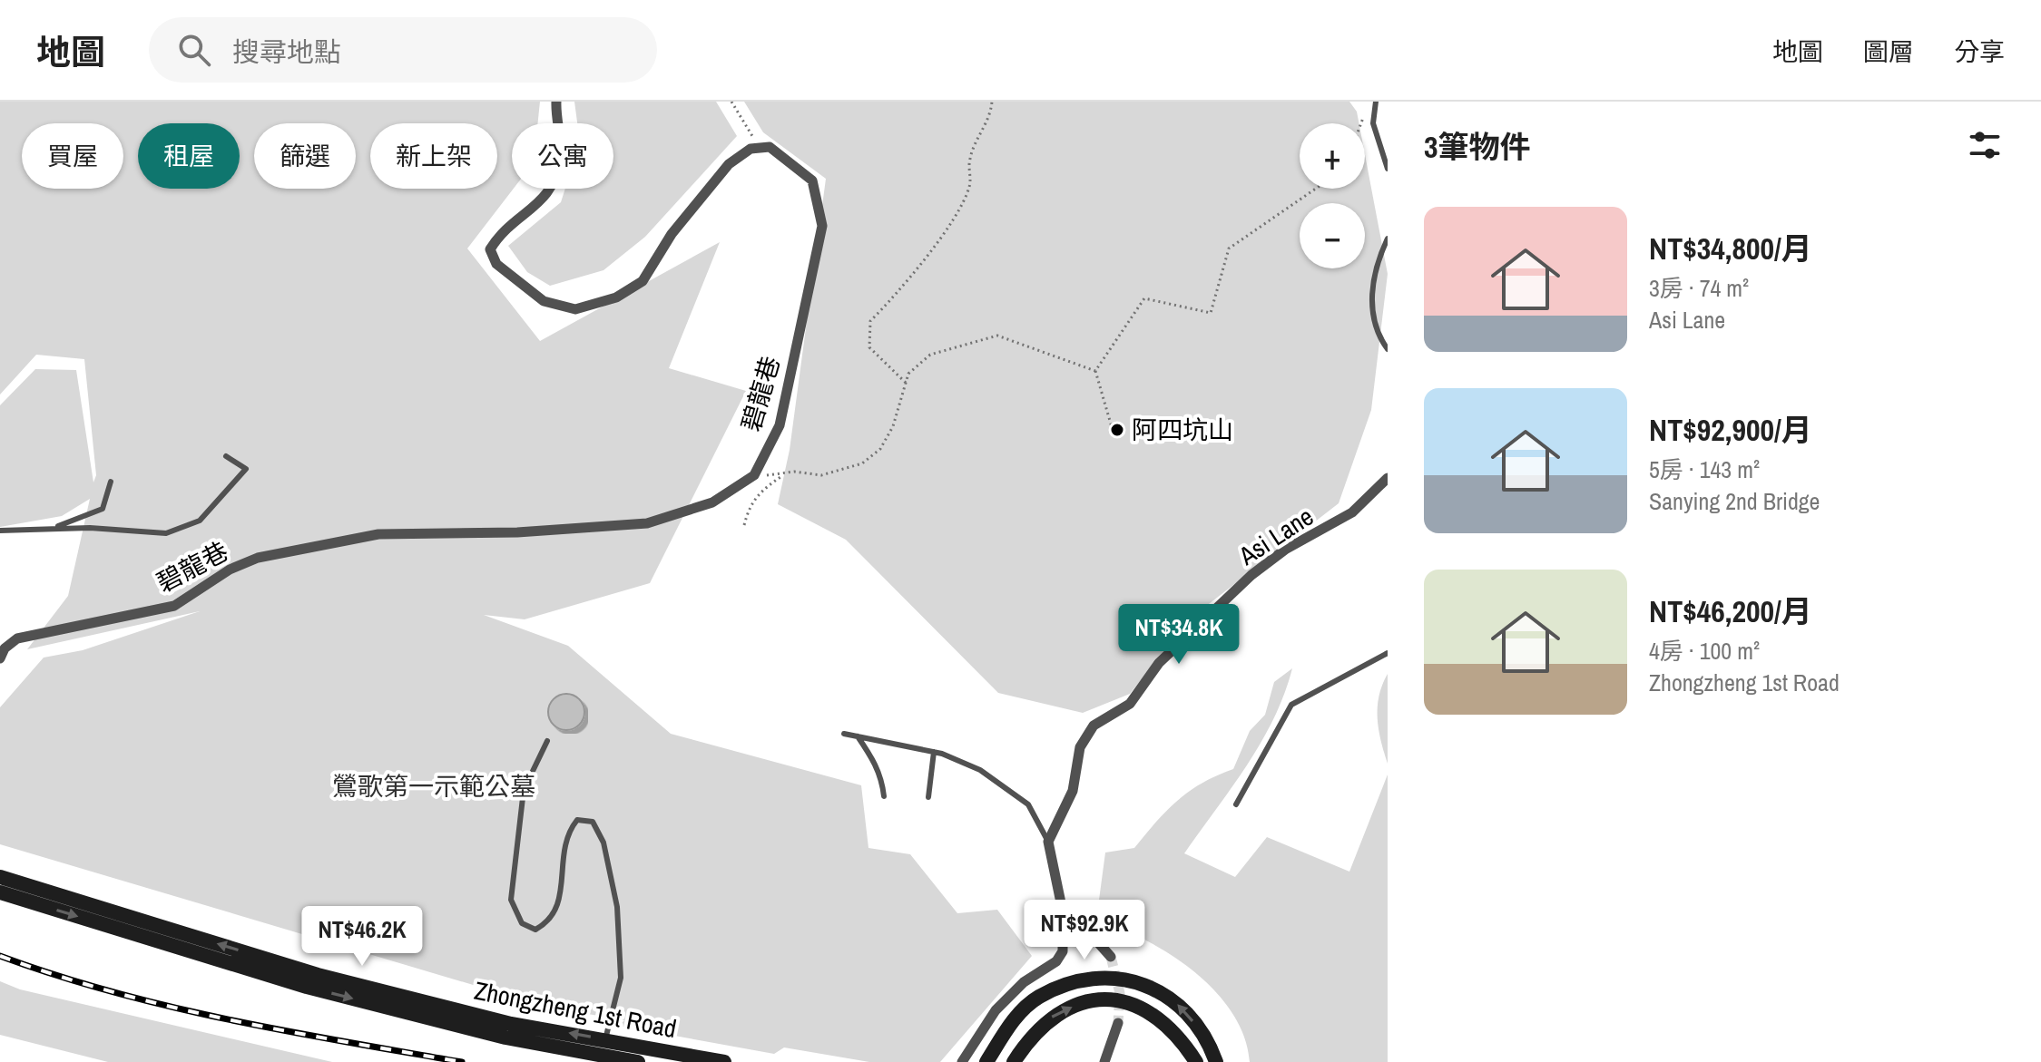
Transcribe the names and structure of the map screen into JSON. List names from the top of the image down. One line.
{"streets":{"main road":["Zhongzheng 1st Road"],"street":["碧龍巷","Asi Lane"]},"parks":["鶯歌第一示範公墓"],"places":["阿四坑山"],"page":{"header":"地圖","search":"搜尋地點","nav":["地圖","圖層","分享"],"heading":"3筆物件","map_buttons":["+","−"],"chip":["買屋","租屋","篩選","新上架","公寓"],"list":[{"name":"NT$34,800/月","note":"3房 · 74 m² · Asi Lane"},{"name":"NT$92,900/月","note":"5房 · 143 m² · Sanying 2nd Bridge"},{"name":"NT$46,200/月","note":"4房 · 100 m² · Zhongzheng 1st Road"}],"price":["NT$34.8K","NT$92.9K","NT$46.2K"]}}
